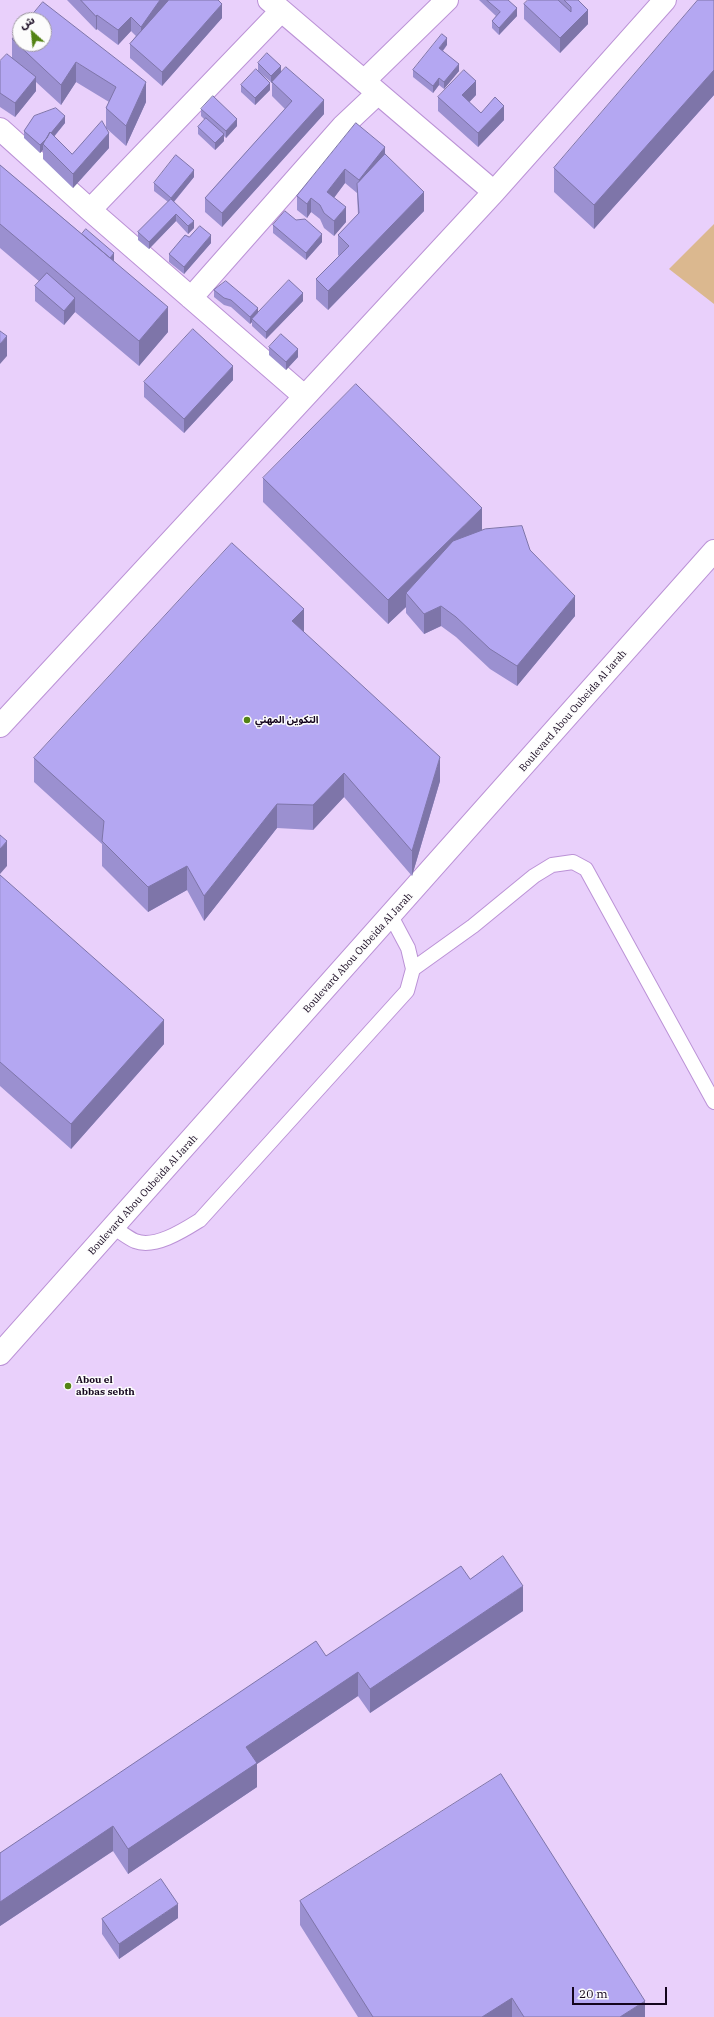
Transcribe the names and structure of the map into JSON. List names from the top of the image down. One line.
{"streets":{"street":["Boulevard Abou Oubeida Al Jarah"]},"places":["التكوين المهني","Abou el abbas sebth"],"scale_bar":"20 m","north":"top left"}
